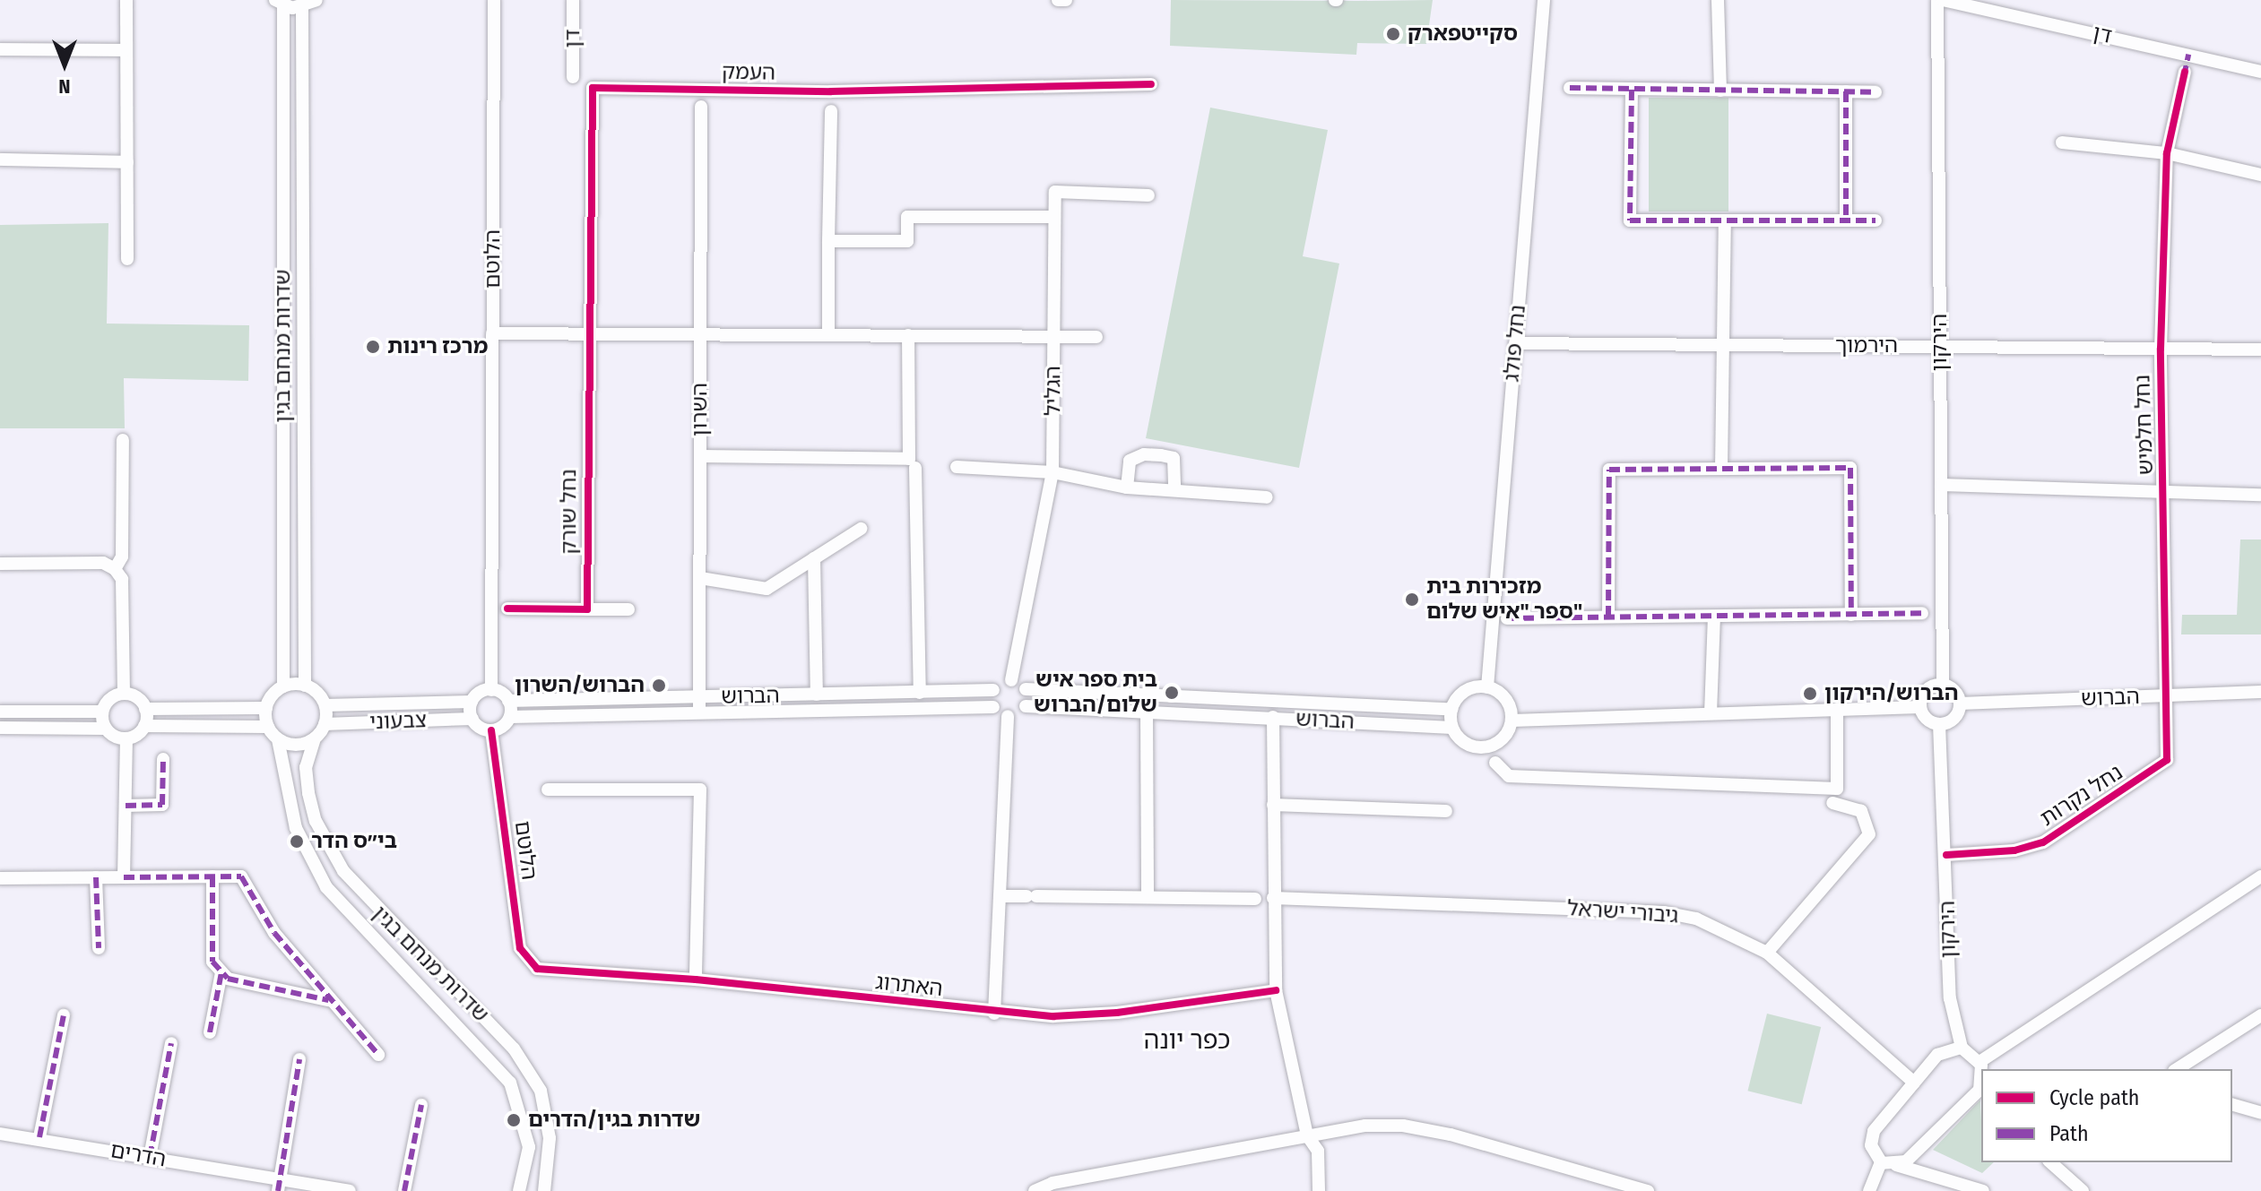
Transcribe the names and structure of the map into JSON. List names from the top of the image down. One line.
{"streets":{"street":["דן","העמק","הלוטם","הירקון","נחל פולג","שדרות מנחם בגין","הירמוך","הגליל","השרון","נחל חלמיש","נחל שורק","הברוש","צבעוני","נחל נקרות","גיבורי ישראל","האתרוג","הדרים"]},"crossings":[["דן","הירקון"],["העמק","נחל שורק"],["הלוטם","הברוש"],["הלוטם","צבעוני"],["הלוטם","האתרוג"],["הירקון","הירמוך"],["הירקון","הברוש"],["הירקון","נחל נקרות"],["נחל פולג","הירמוך"],["נחל פולג","הברוש"],["שדרות מנחם בגין","צבעוני"],["הירמוך","נחל חלמיש"],["הגליל","הברוש"],["השרון","הברוש"],["נחל חלמיש","הברוש"],["נחל חלמיש","נחל נקרות"],["הברוש","צבעוני"],["הברוש","נחל נקרות"]],"districts":["כפר יונה"],"places":["סקייטפארק","מרכז רינות","מזכירות בית ספר \"איש שלום\"","הברוש/השרון","בית ספר איש שלום/הברוש","הברוש/הירקון","בי״ס הדר","שדרות בגין/הדרים"],"legend":["Cycle path","Path"],"north":"bottom"}
